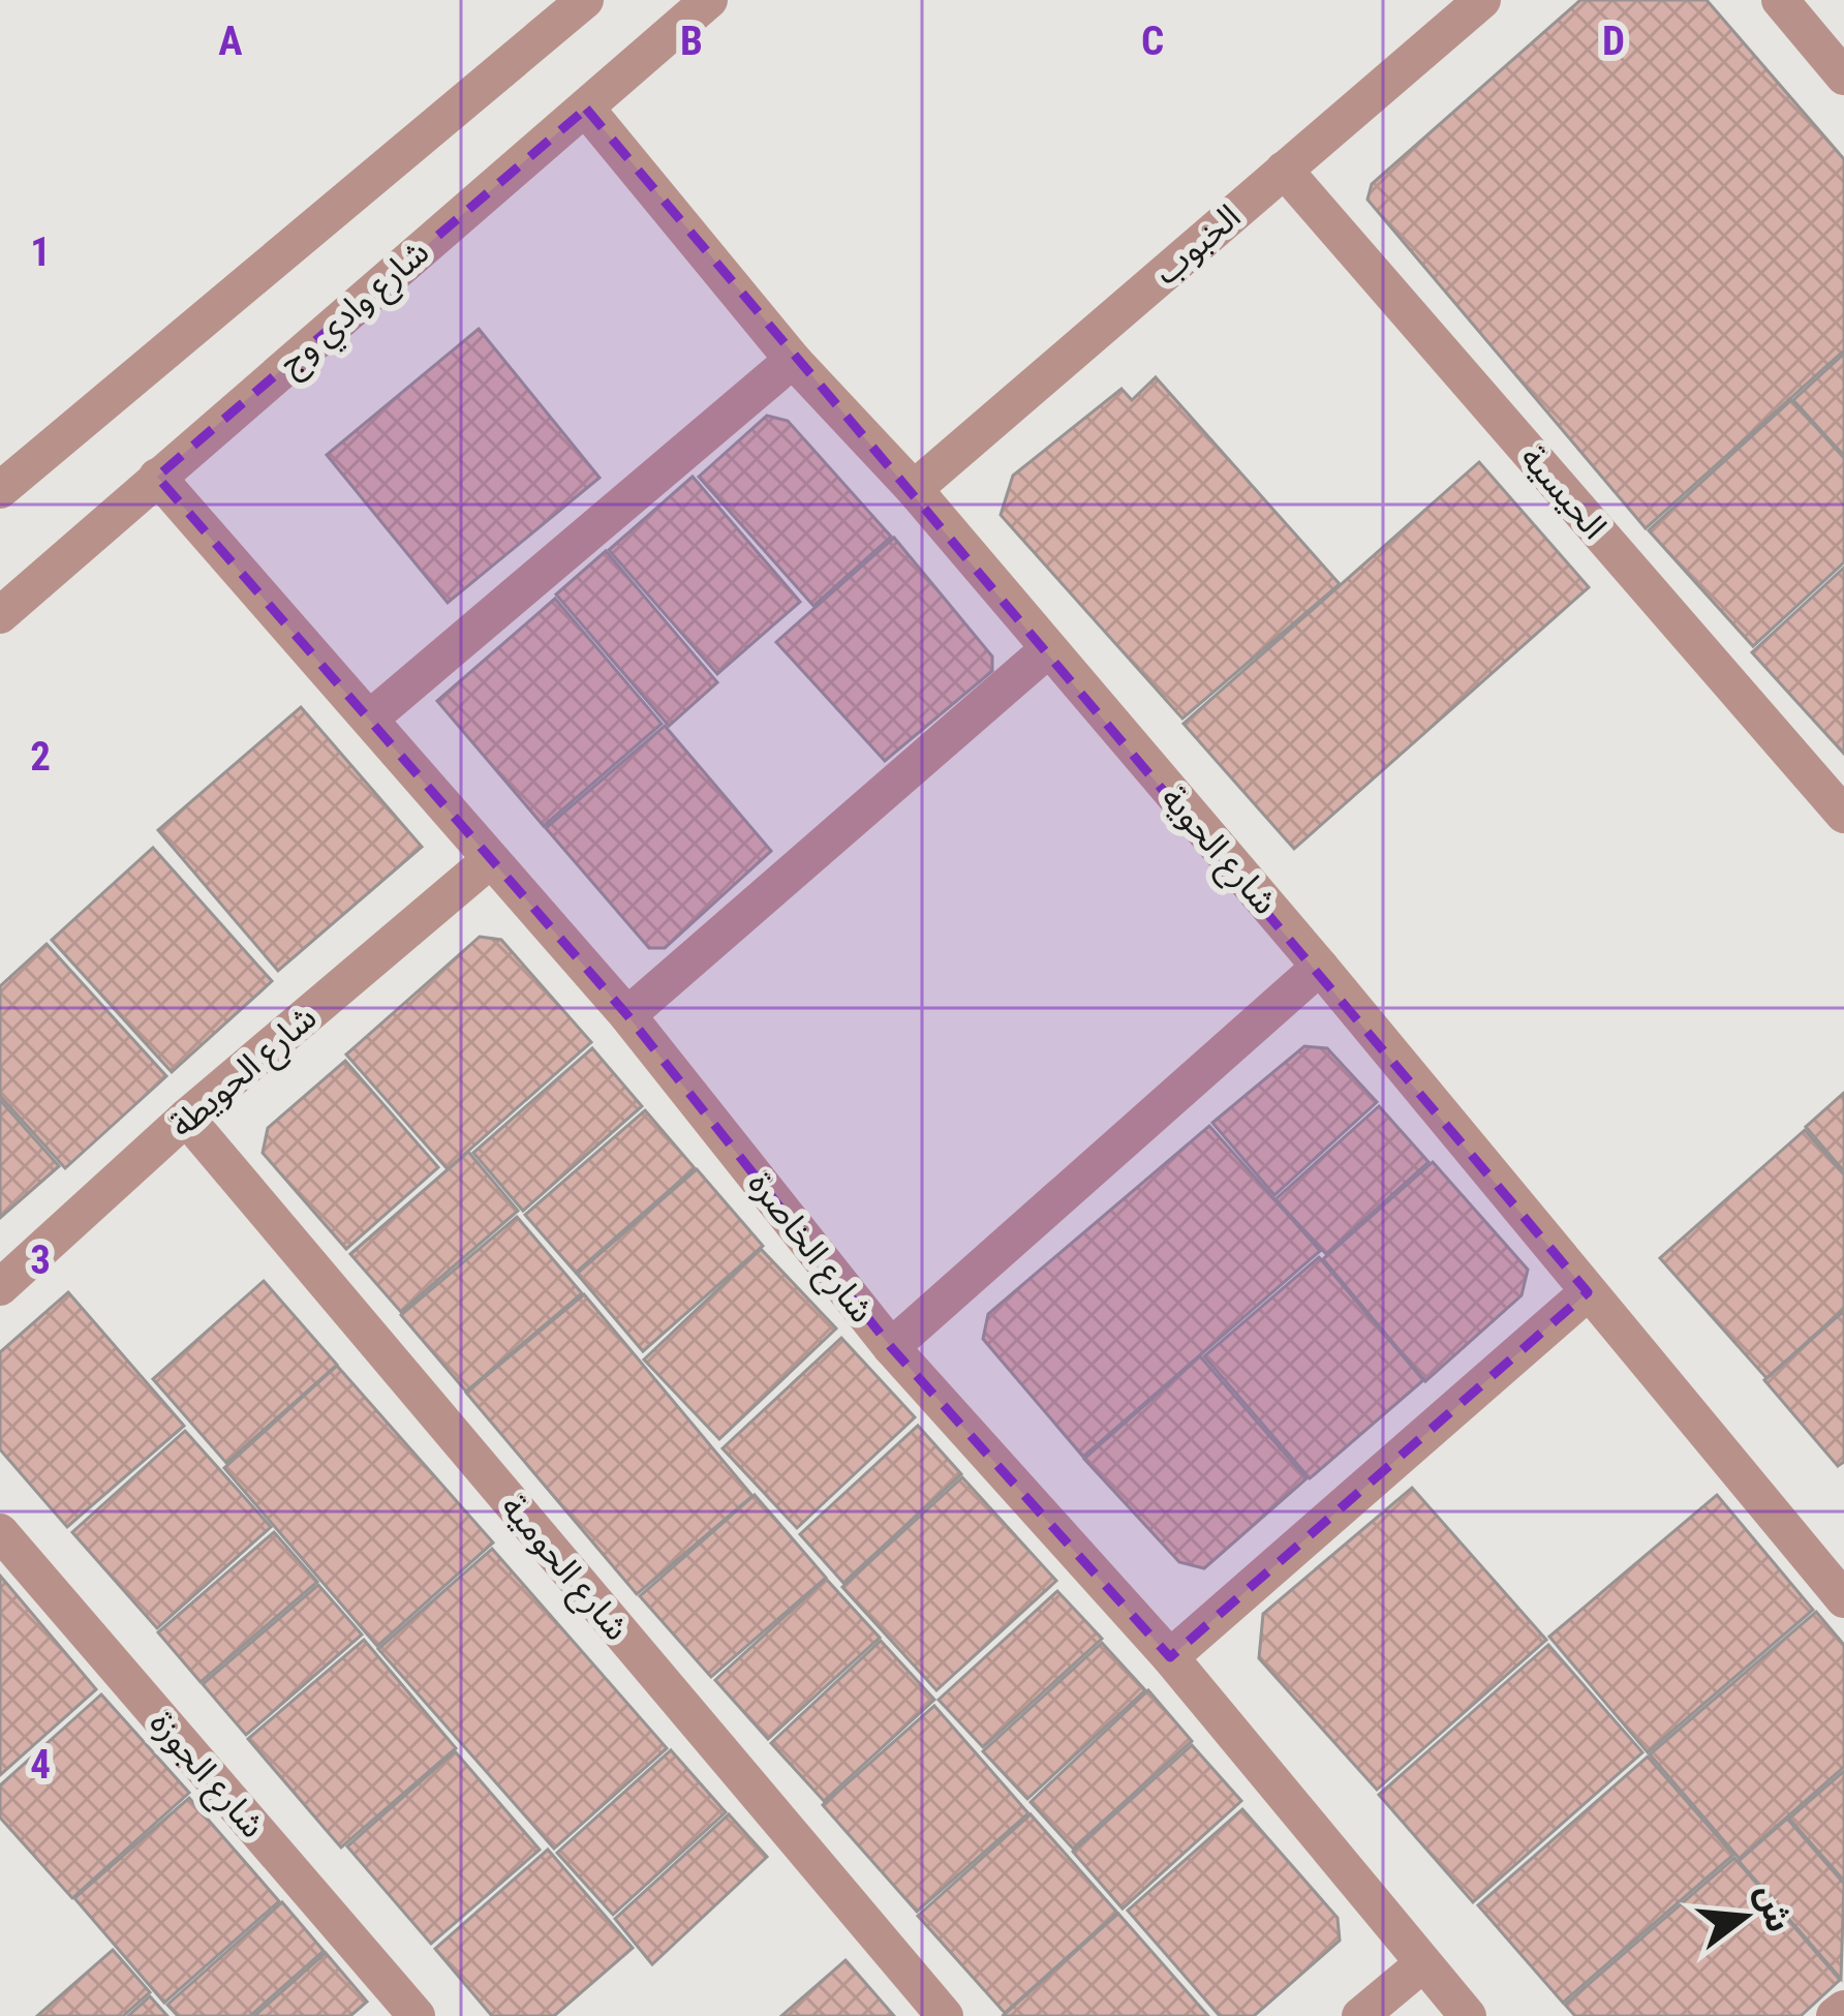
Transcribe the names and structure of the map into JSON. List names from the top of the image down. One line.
{"streets":{"street":["الخبوب","شارع وادي وج","الحيسية","شارع الحوية","شارع الحويطة","شارع الخاصرة","شارع الحومية","شارع الجوزة"]},"crossings":[["الخبوب","الحيسية"],["الخبوب","شارع الحوية"],["شارع وادي وج","شارع الحوية"],["شارع وادي وج","شارع الخاصرة"],["شارع الحويطة","شارع الخاصرة"],["شارع الحويطة","شارع الحومية"]],"north":"right","grid":{"columns":["A","B","C","D"],"rows":["1","2","3","4"]}}
